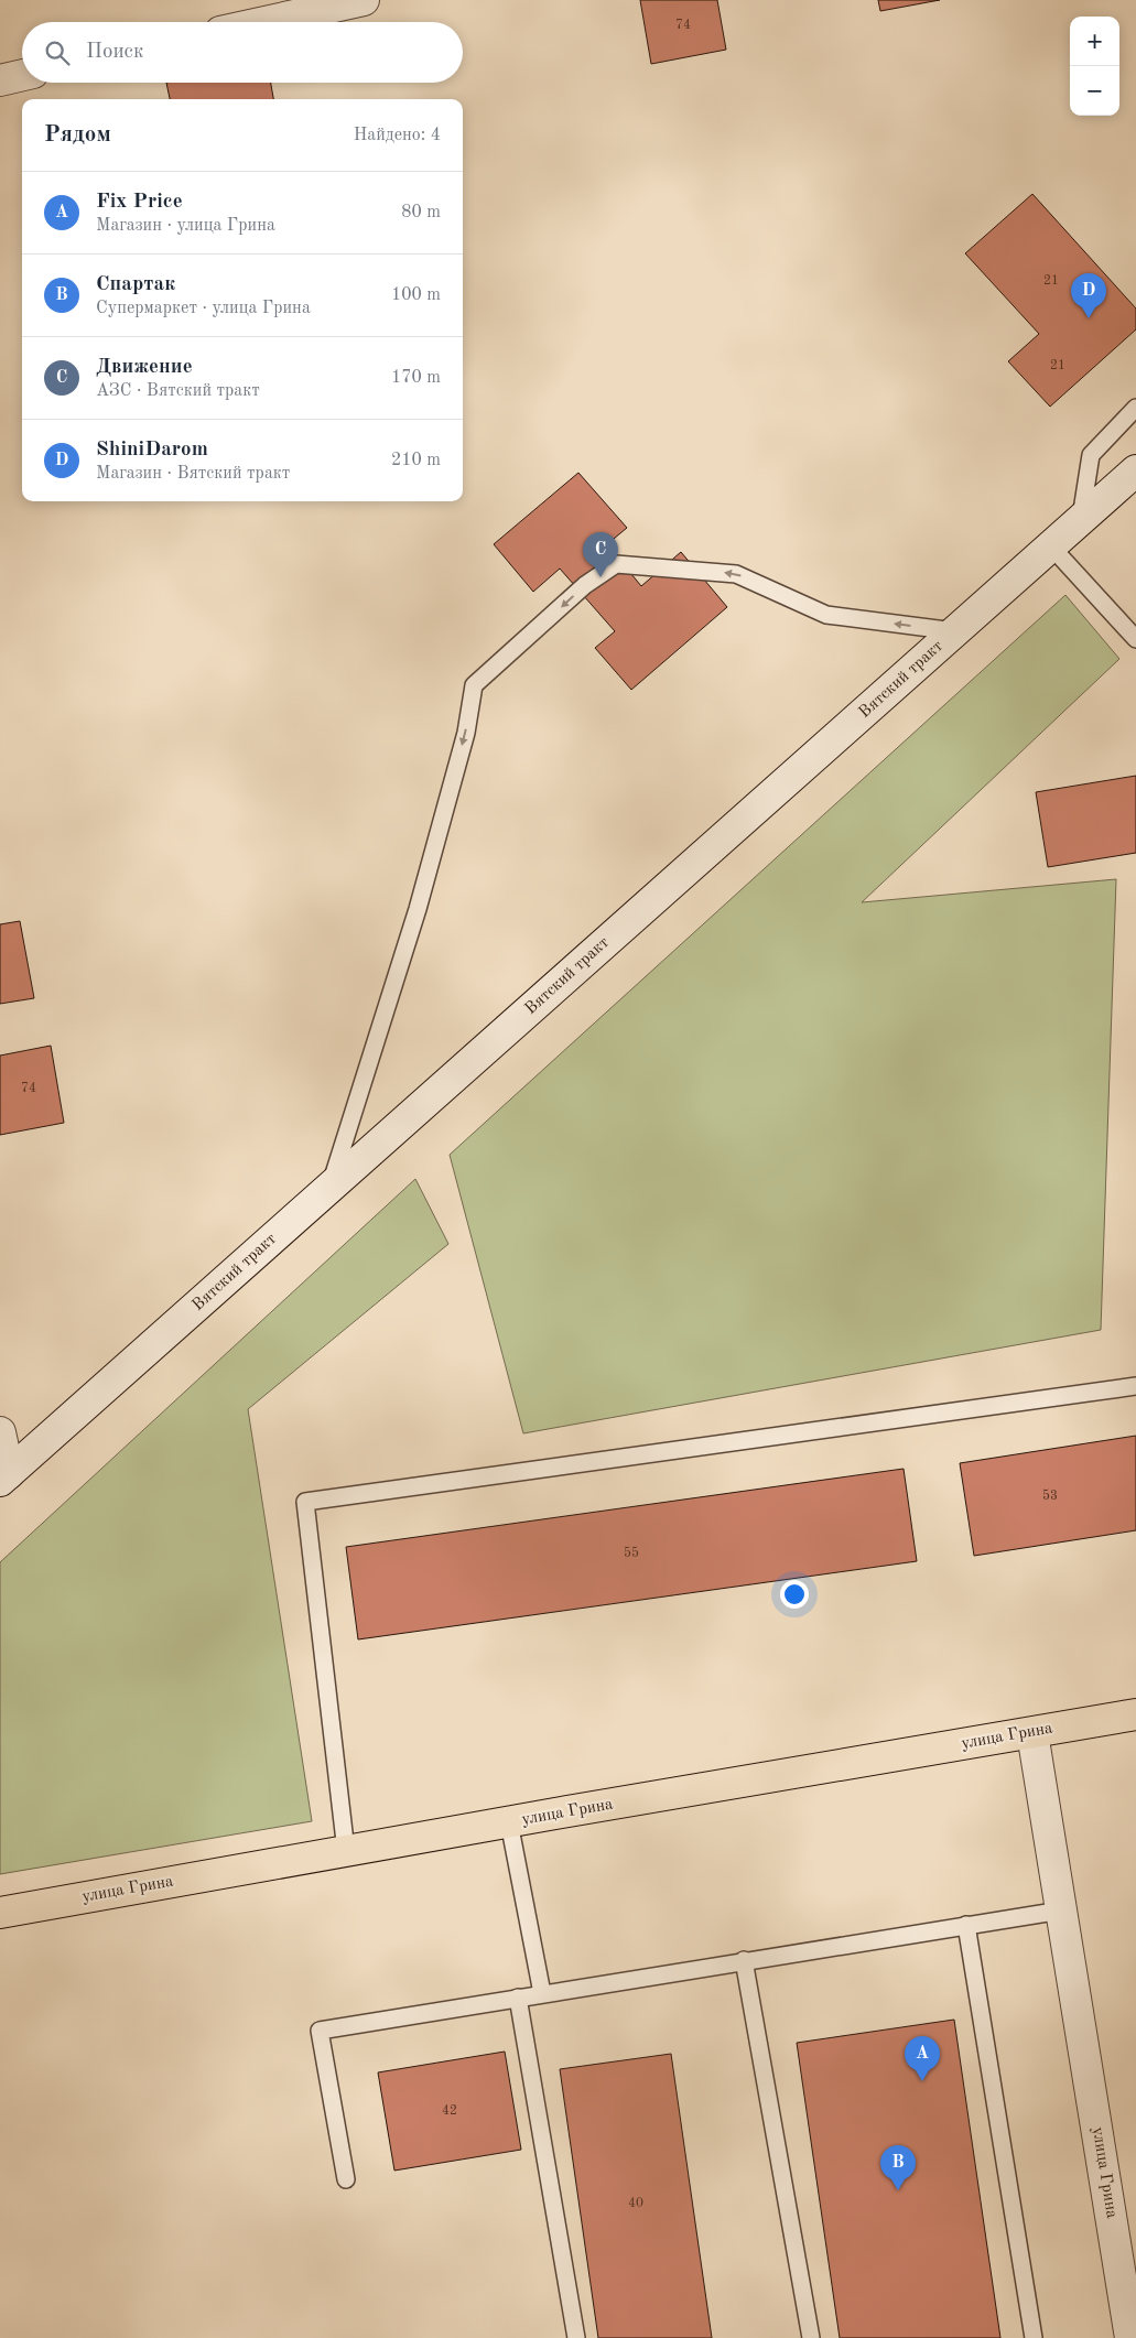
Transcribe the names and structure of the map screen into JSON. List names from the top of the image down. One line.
{"streets":{"highway":["улица Грина"],"main road":["Вятский тракт"]},"house_numbers":["74","21","21","74","53","55","42","40"],"page":{"map_buttons":["+","−"],"search":"Поиск","heading":["Рядом","Найдено: 4"],"list":[{"mark":"A","name":"Fix Price","note":"Магазин · улица Грина","value":"80 m"},{"mark":"B","name":"Спартак","note":"Супермаркет · улица Грина","value":"100 m"},{"mark":"C","name":"Движение","note":"АЗС · Вятский тракт","value":"170 m"},{"mark":"D","name":"ShiniDarom","note":"Магазин · Вятский тракт","value":"210 m"}],"pins":["D","C","A","B"]}}
